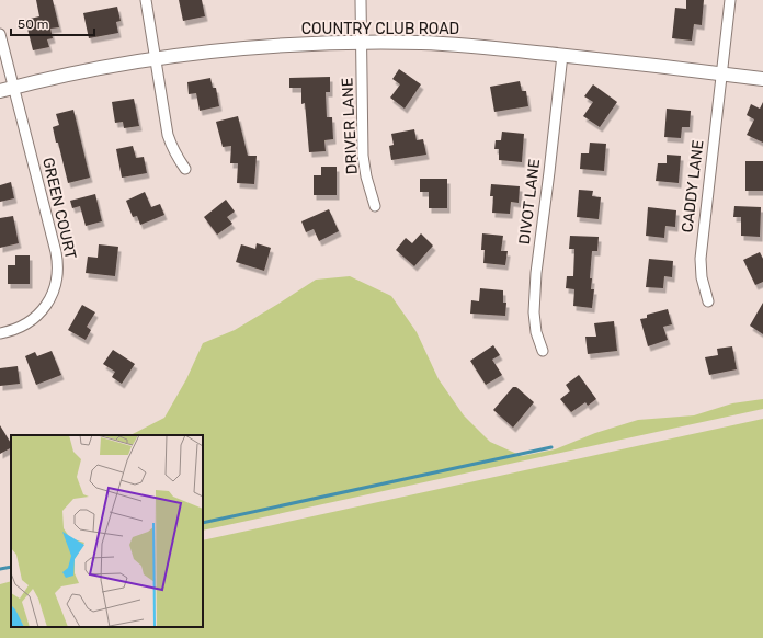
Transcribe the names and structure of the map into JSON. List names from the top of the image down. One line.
{"streets":{"street":["COUNTRY CLUB ROAD","DRIVER LANE","CADDY LANE","DIVOT LANE","GREEN COURT"]},"crossings":[["COUNTRY CLUB ROAD","DRIVER LANE"],["COUNTRY CLUB ROAD","CADDY LANE"],["COUNTRY CLUB ROAD","DIVOT LANE"],["COUNTRY CLUB ROAD","GREEN COURT"]],"scale_bar":"50 m"}
